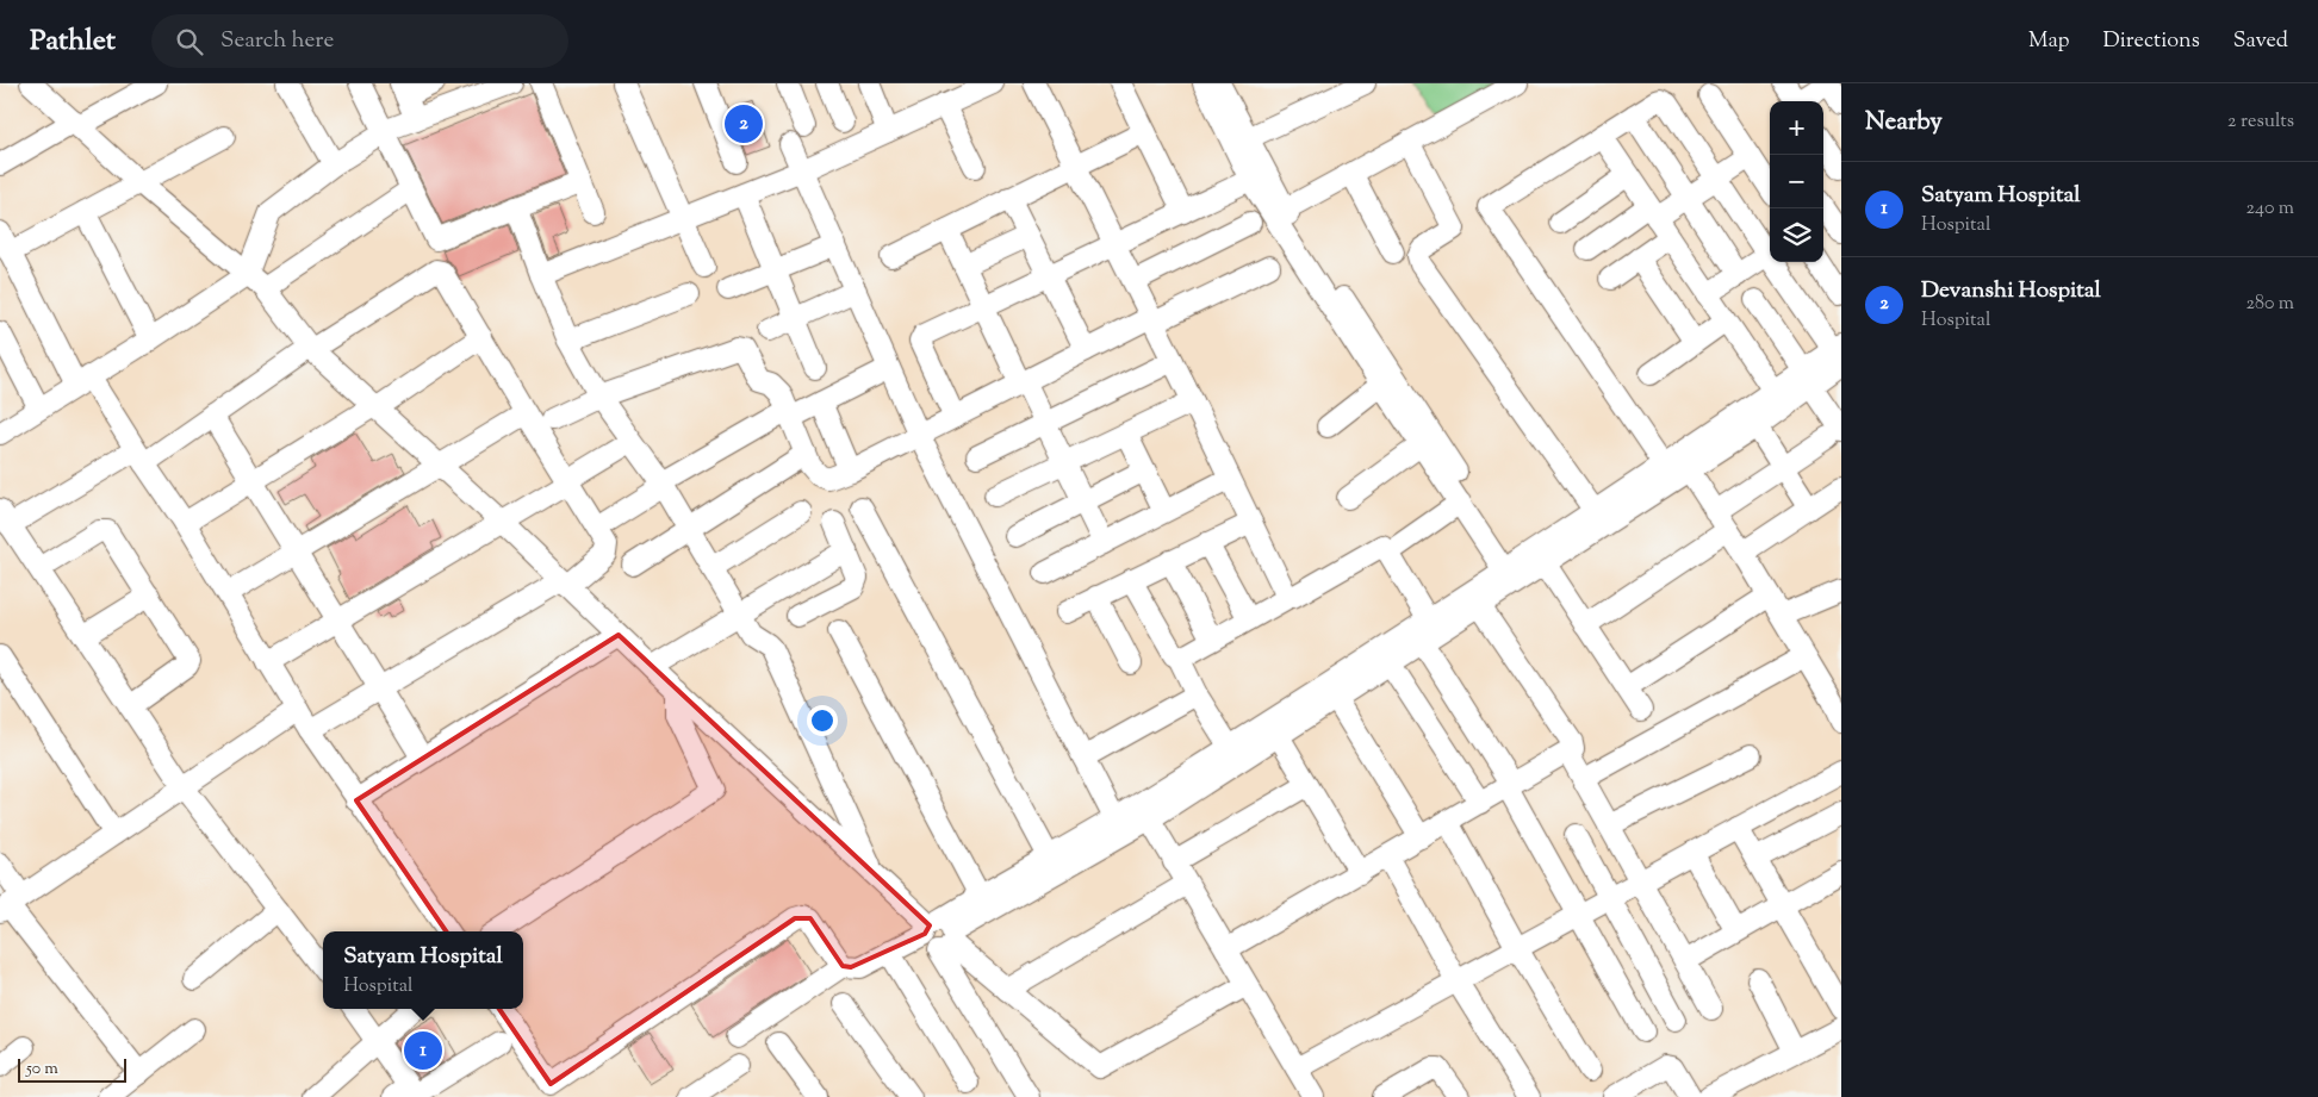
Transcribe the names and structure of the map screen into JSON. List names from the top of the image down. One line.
{"scale_bar":"50 m","page":{"header":"Pathlet","search":"Search here","nav":["Map","Directions","Saved"],"heading":["Nearby","2 results"],"map_buttons":["+","−"],"pins":["2","1"],"list":[{"mark":"1","name":"Satyam Hospital","note":"Hospital","value":"240 m"},{"mark":"2","name":"Devanshi Hospital","note":"Hospital","value":"280 m"}],"popup":["Satyam Hospital","Hospital"],"scale":"50 m"}}
